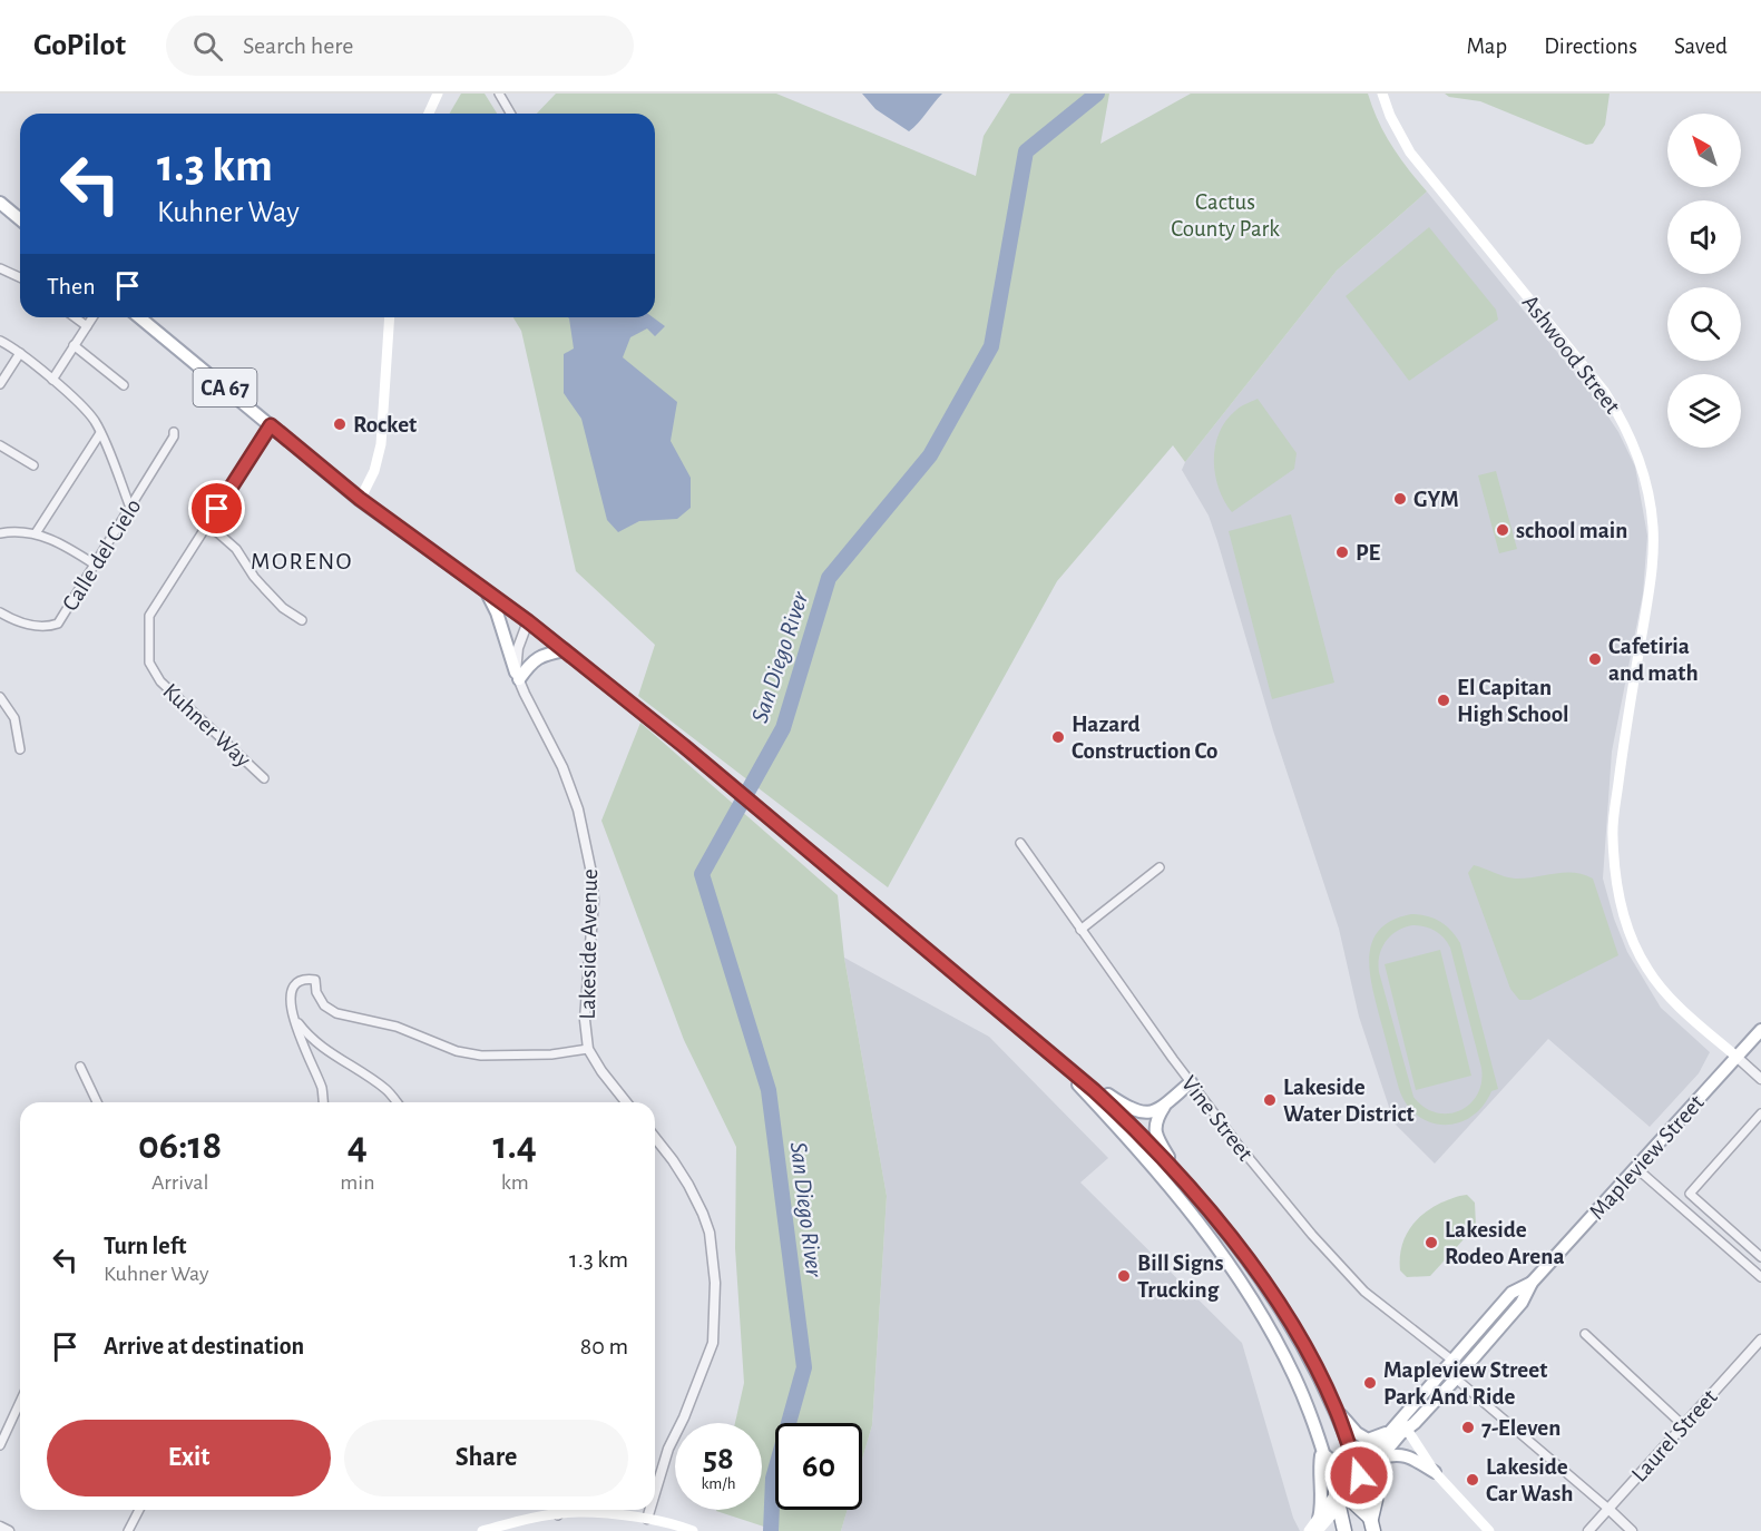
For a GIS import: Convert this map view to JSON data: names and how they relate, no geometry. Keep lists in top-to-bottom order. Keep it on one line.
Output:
{"streets":{"highway":["CA 67"],"main road":["Ashwood Street","Mapleview Street"],"street":["Calle del Cielo","Kuhner Way","Lakeside Avenue","Vine Street","Laurel Street"]},"crossings":[["Ashwood Street","Mapleview Street"],["CA 67","Kuhner Way"],["CA 67","Mapleview Street"],["Vine Street","Mapleview Street"]],"districts":["MORENO"],"water":["San Diego River"],"parks":["Cactus County Park"],"places":["Rocket","GYM","school main","PE","Cafetiria and math","El Capitan High School","Hazard Construction Co","Lakeside Water District","Lakeside Rodeo Arena","Bill Signs Trucking","Mapleview Street Park And Ride","7-Eleven","Lakeside Car Wash"],"north":"top left","page":{"header":"GoPilot","search":"Search here","nav":["Map","Directions","Saved"],"turn":["1.3 km","Kuhner Way"],"then":"Then","eta":["06:18","Arrival","4","min","1.4","km"],"list":[{"name":"Turn left","note":"Kuhner Way","value":"1.3 km"},{"name":"Arrive at destination","value":"80 m"}],"buttons":["Exit","Share"],"speed":"58 km/h","limit":"60"}}
